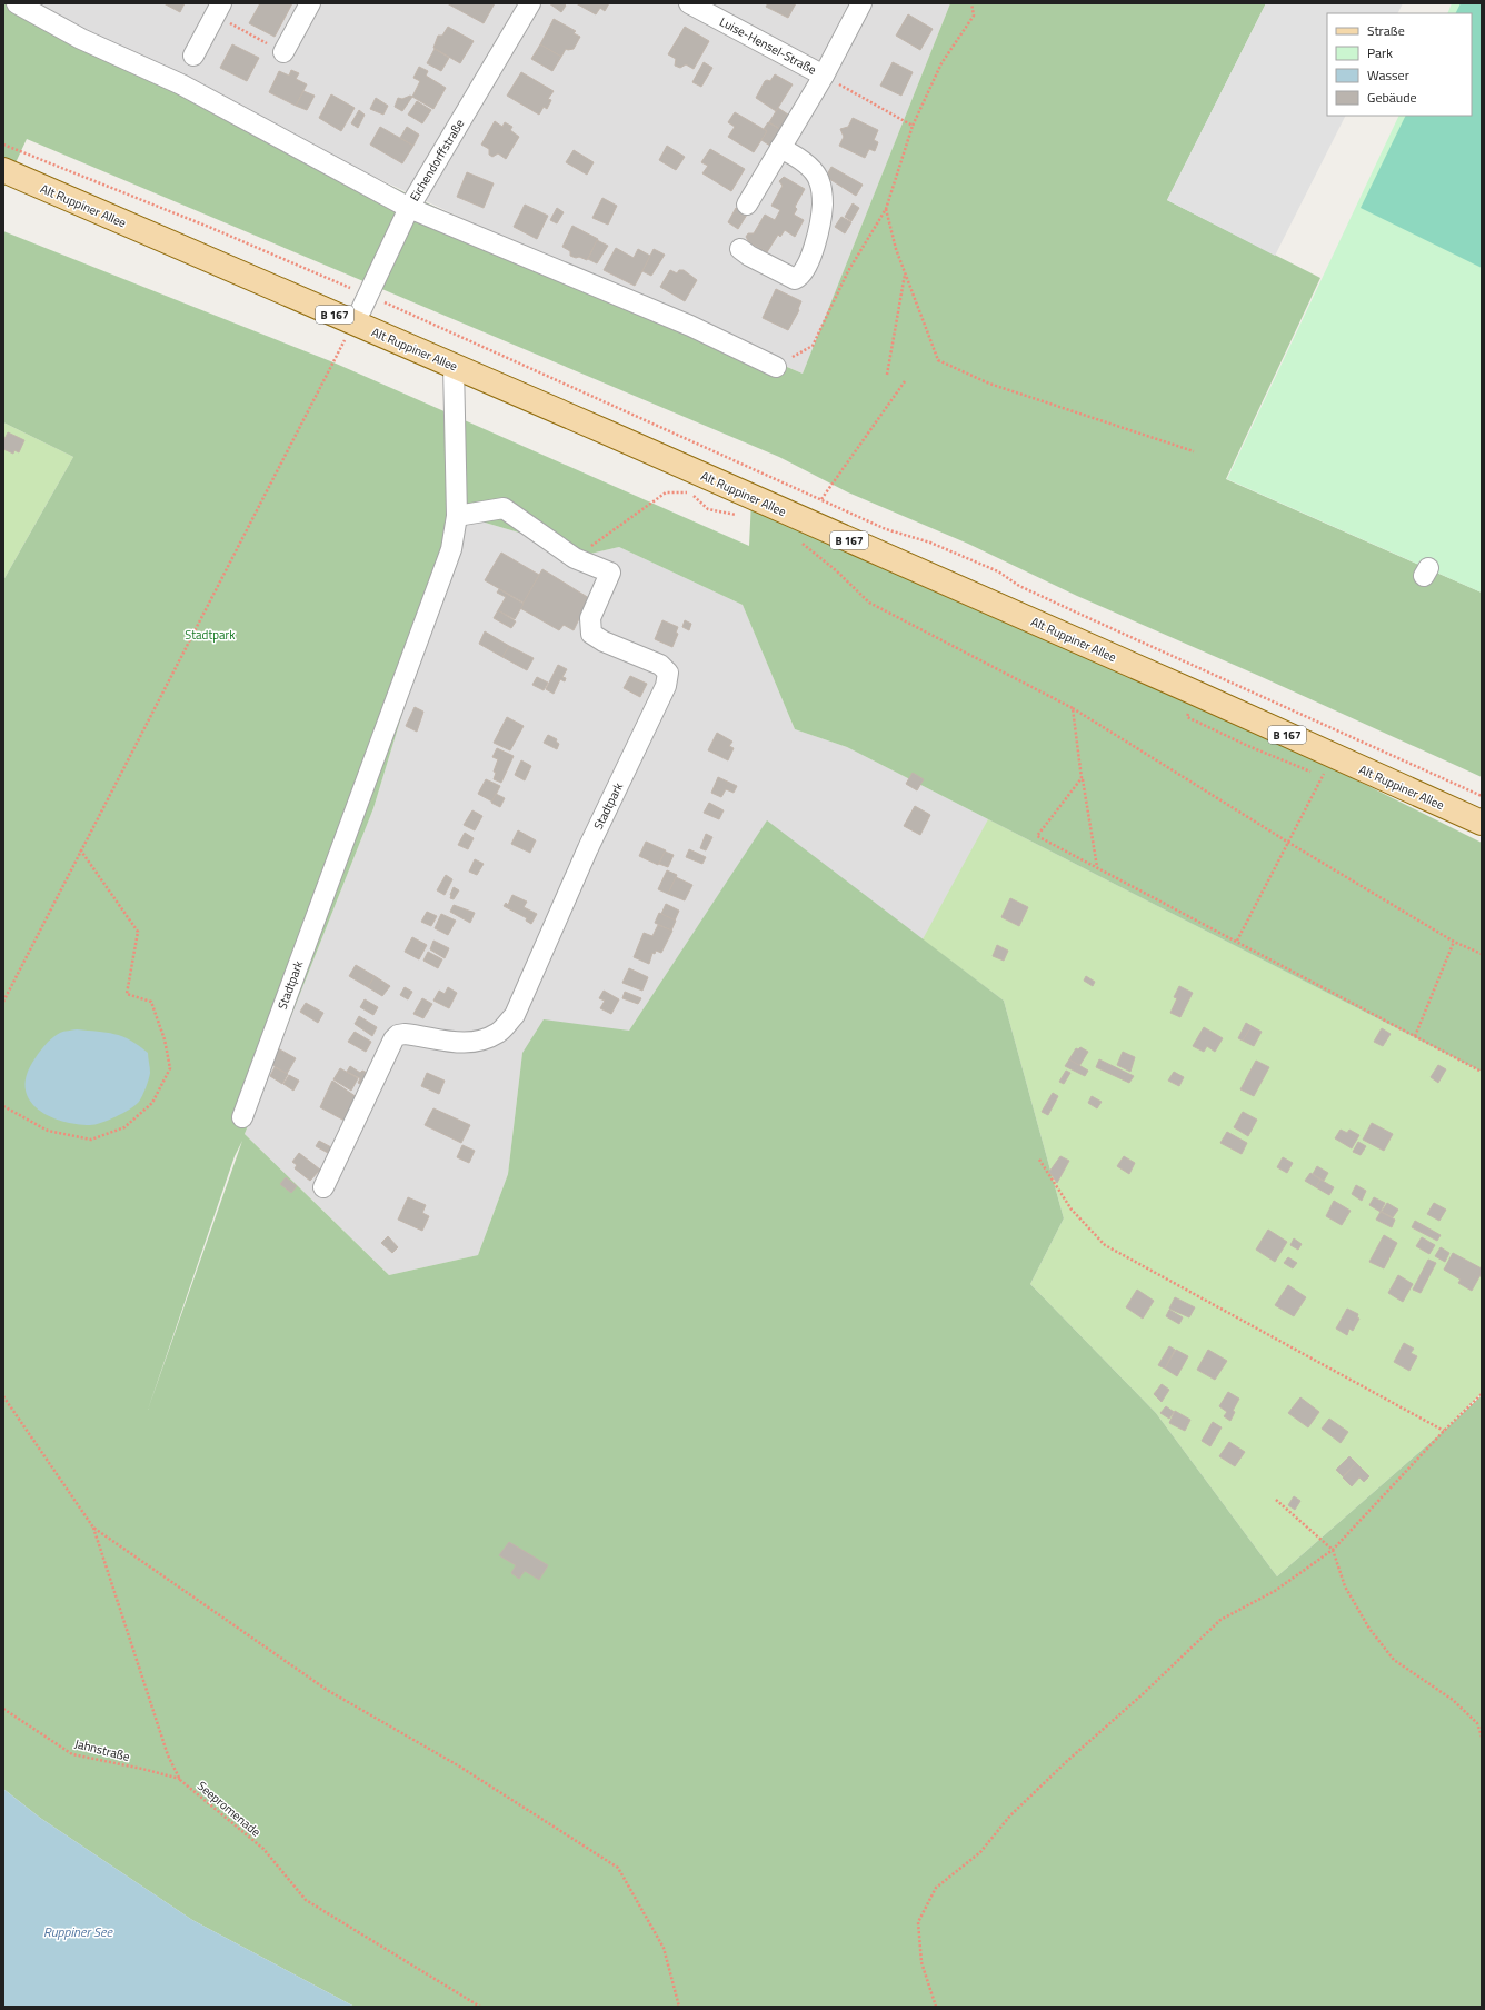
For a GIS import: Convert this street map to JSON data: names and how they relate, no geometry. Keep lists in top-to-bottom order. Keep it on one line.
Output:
{"streets":{"main road":["Alt Ruppiner Allee","B 167"],"street":["Luise-Hensel-Straße","Eichendorffstraße","Stadtpark"],"path":["Jahnstraße","Seepromenade"]},"crossings":[["Eichendorffstraße","Alt Ruppiner Allee"],["Alt Ruppiner Allee","Stadtpark"],["Jahnstraße","Seepromenade"]],"water":["Ruppiner See"],"parks":["Stadtpark"],"legend":["Straße","Park","Wasser","Gebäude"]}
